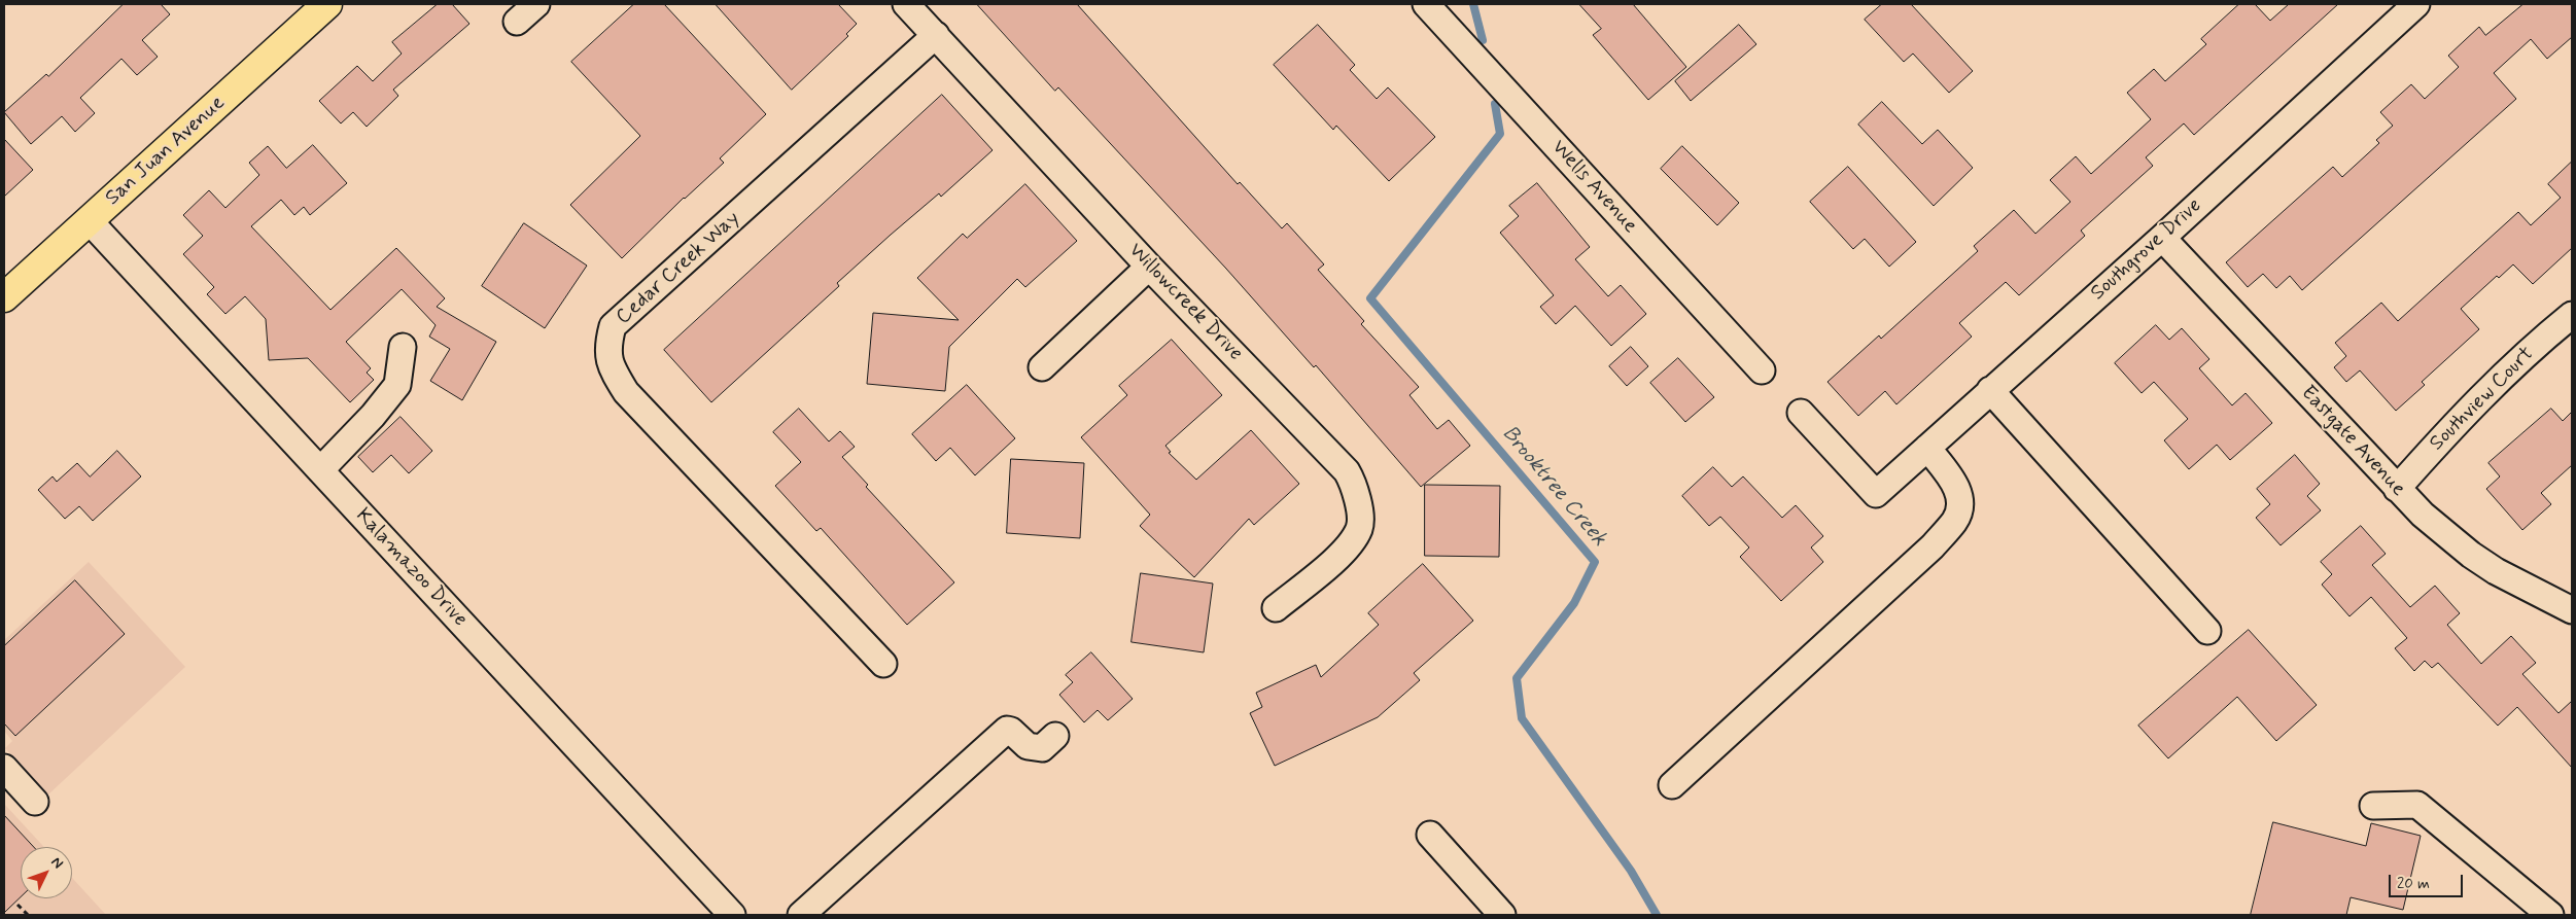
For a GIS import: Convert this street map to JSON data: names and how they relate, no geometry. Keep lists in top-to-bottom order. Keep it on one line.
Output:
{"streets":{"main road":["San Juan Avenue"],"street":["Wells Avenue","Southgrove Drive","Cedar Creek Way","Willowcreek Drive","Southview Court","Eastgate Avenue","Kalamazoo Drive"]},"crossings":[["San Juan Avenue","Kalamazoo Drive"],["Southgrove Drive","Eastgate Avenue"],["Cedar Creek Way","Willowcreek Drive"],["Southview Court","Eastgate Avenue"]],"water":["Brooktree Creek"],"scale_bar":"20 m","north":"top right"}
